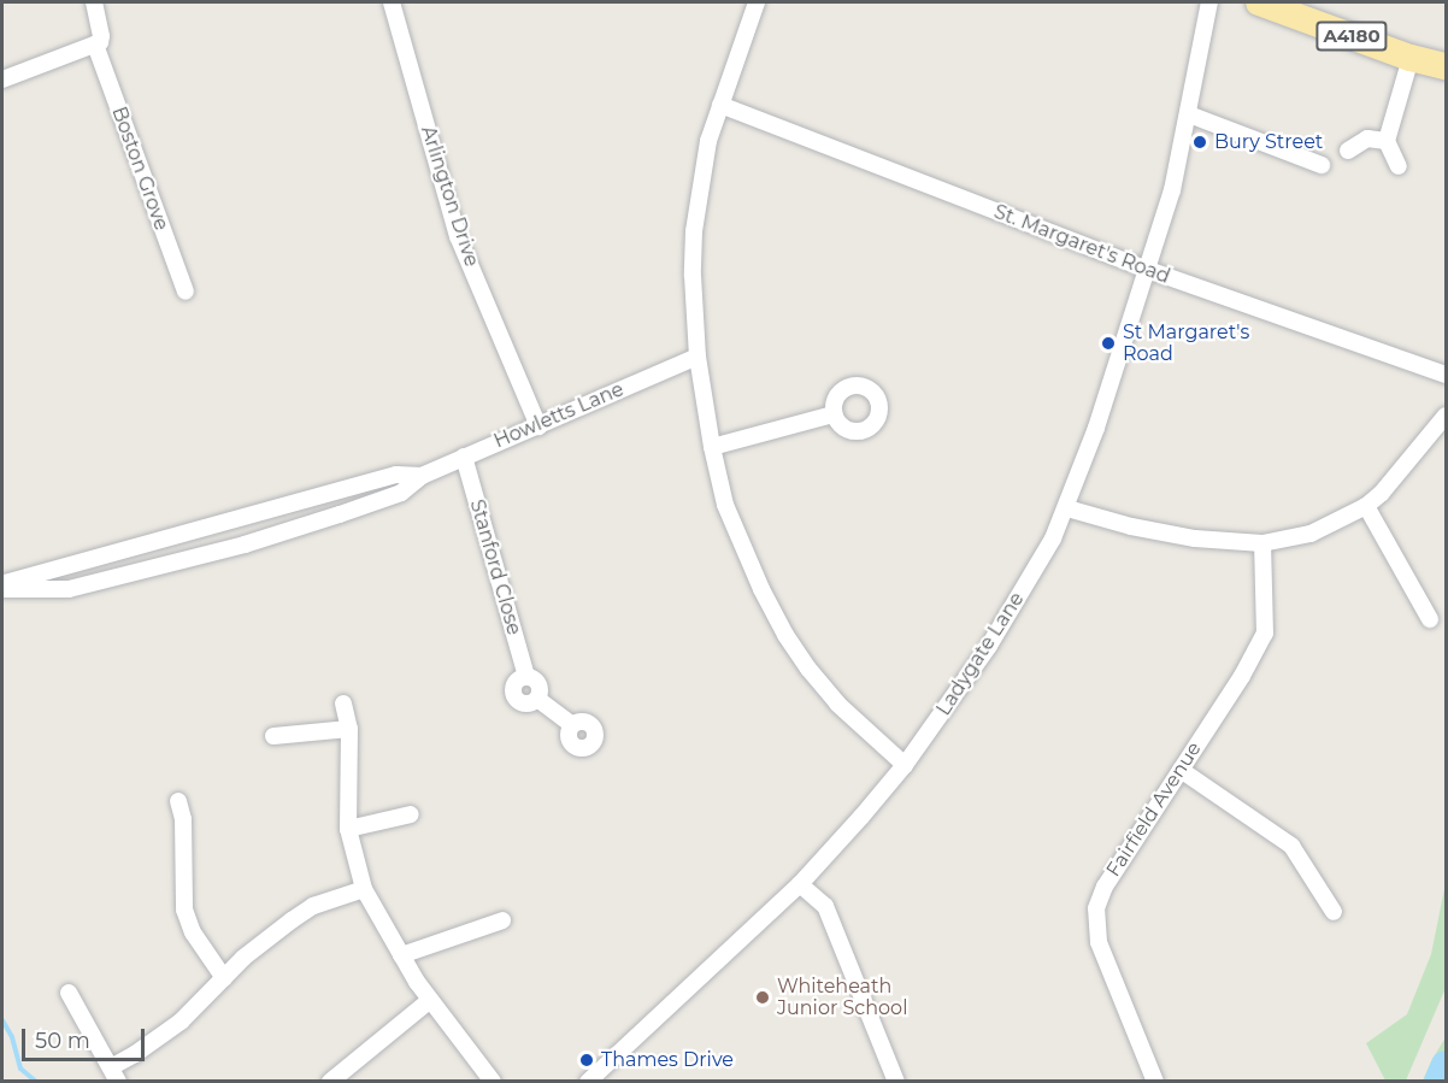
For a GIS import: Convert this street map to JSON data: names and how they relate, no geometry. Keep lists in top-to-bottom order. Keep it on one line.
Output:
{"streets":{"main road":["A4180"],"street":["Boston Grove","Arlington Drive","St. Margaret's Road","Howletts Lane","Stanford Close","Ladygate Lane","Fairfield Avenue"]},"crossings":[["Arlington Drive","Howletts Lane"],["St. Margaret's Road","Ladygate Lane"],["Howletts Lane","Stanford Close"]],"places":["Bury Street","St Margaret's Road","Whiteheath Junior School","Thames Drive"],"scale_bar":"50 m"}
